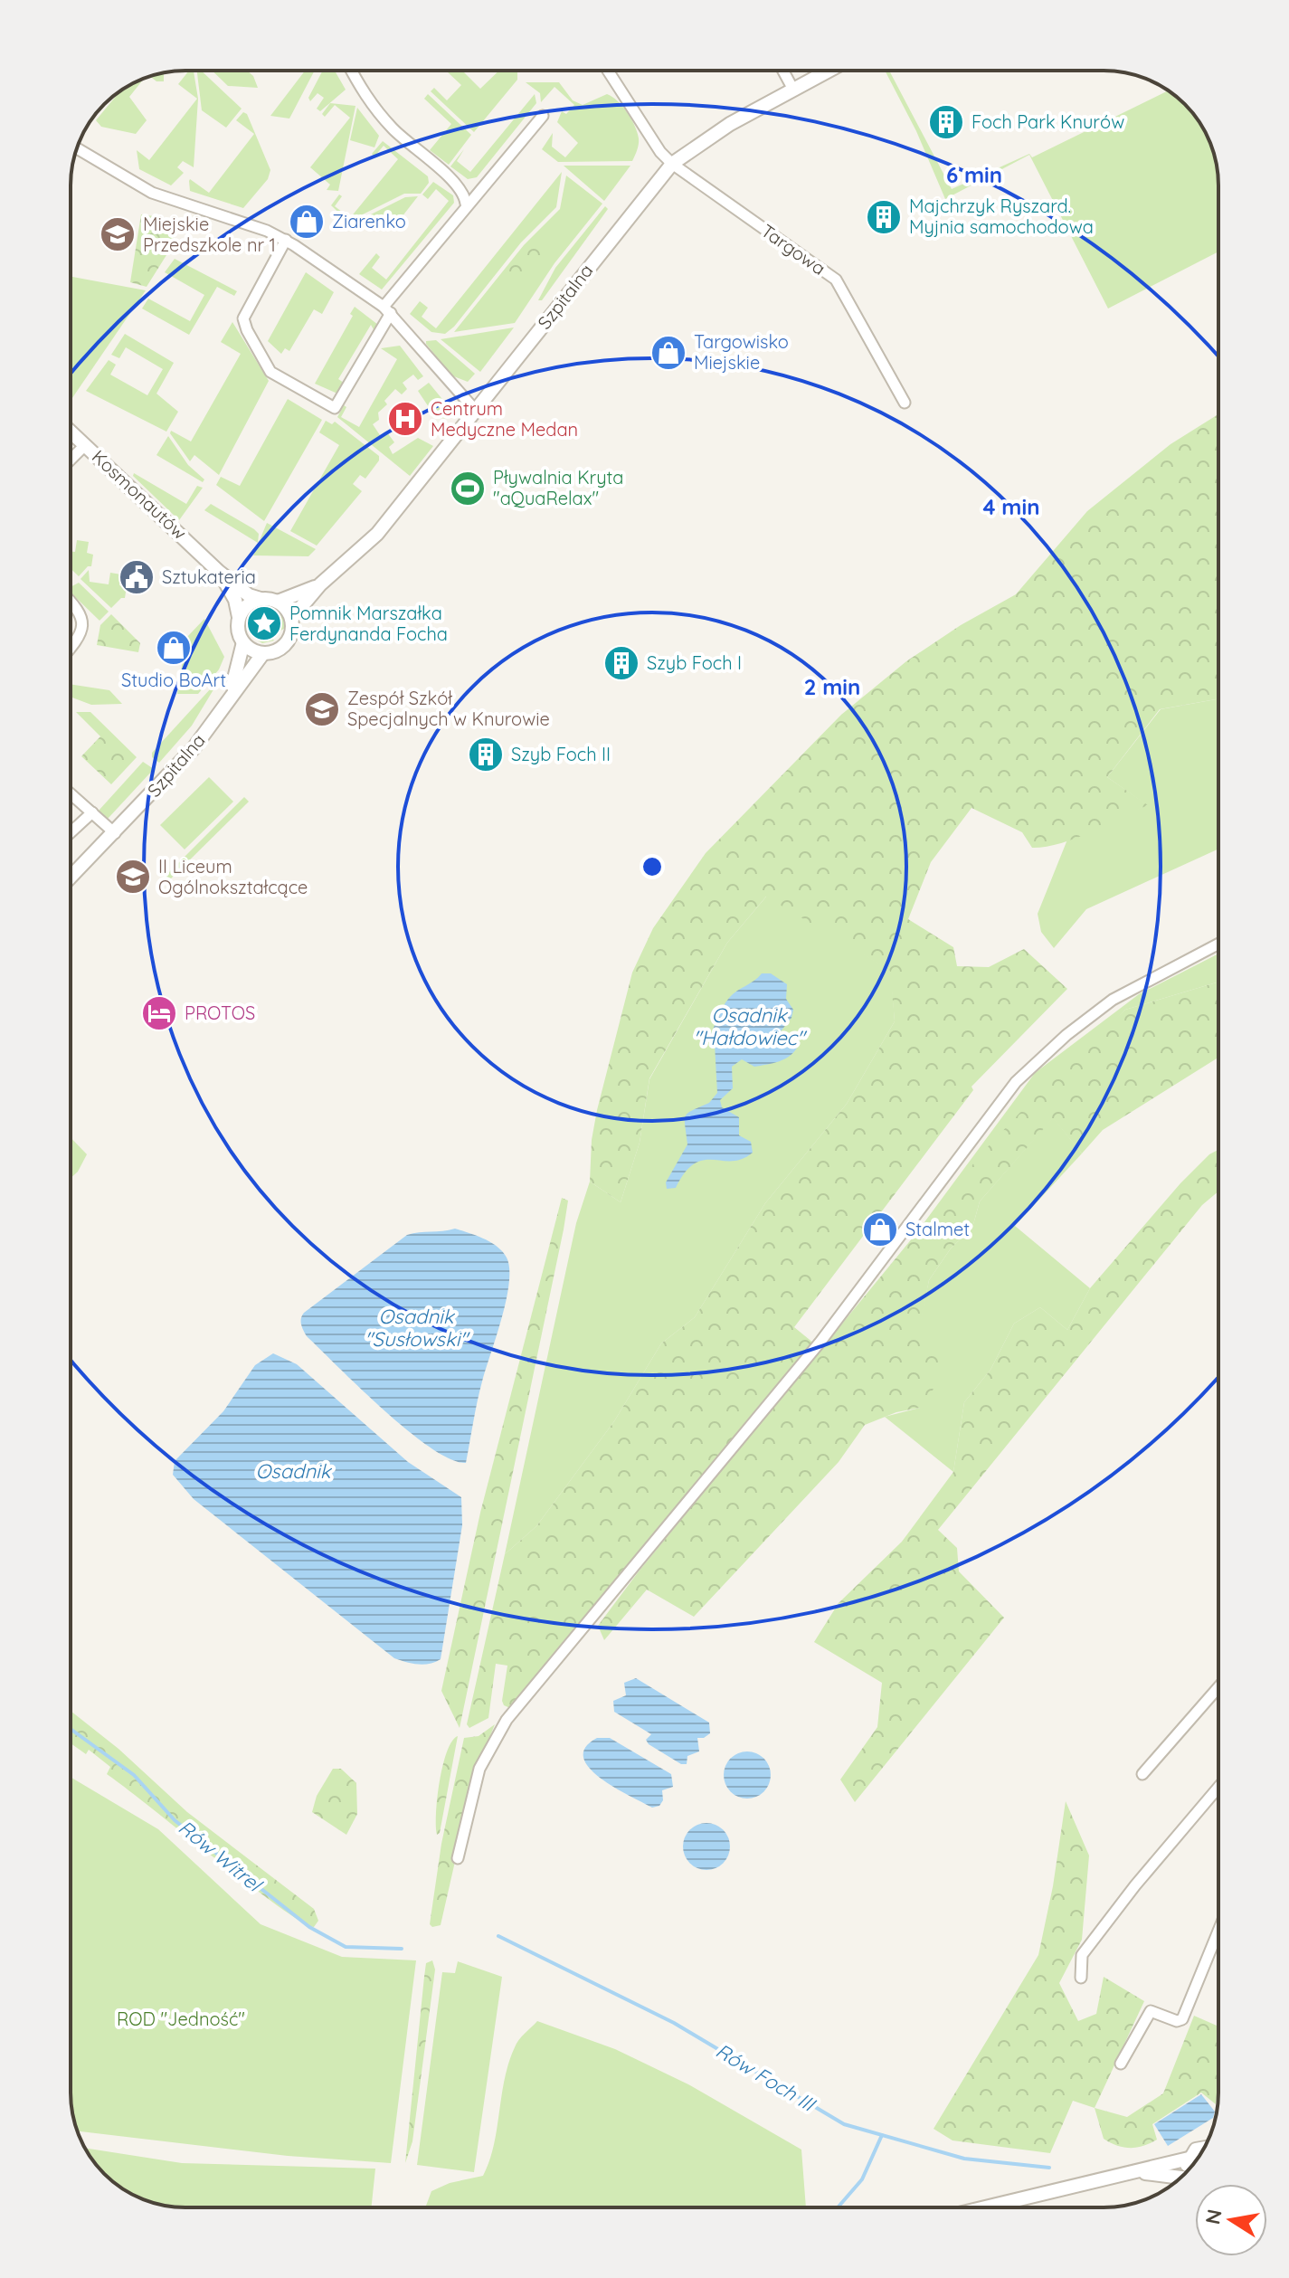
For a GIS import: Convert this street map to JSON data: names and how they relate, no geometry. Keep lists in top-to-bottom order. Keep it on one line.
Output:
{"streets":{"street":["Targowa","Szpitalna","Kosmonautów"]},"crossings":[["Targowa","Szpitalna"],["Szpitalna","Kosmonautów"]],"water":["Osadnik \"Hałdowiec\"","Osadnik \"Susłowski\"","Osadnik","Rów Witrel","Rów Foch III"],"parks":["ROD \"Jedność\""],"places":{"building":["Foch Park Knurów","Majchrzyk Ryszard. Myjnia samochodowa","Szyb Foch I","Szyb Foch II"],"shop":["Ziarenko","Targowisko Miejskie","Studio BoArt","Stalmet"],"school or university":["Miejskie Przedszkole nr 1","Zespół Szkół Specjalnych w Knurowie","II Liceum Ogólnokształcące"],"hospital":["Centrum Medyczne Medan"],"sports":["Pływalnia Kryta \"aQuaRelax\""],"public building":["Sztukateria"],"place":["Pomnik Marszałka Ferdynanda Focha"],"hotel":["PROTOS"]},"north":"left","rings":["6 min","4 min","2 min"]}
